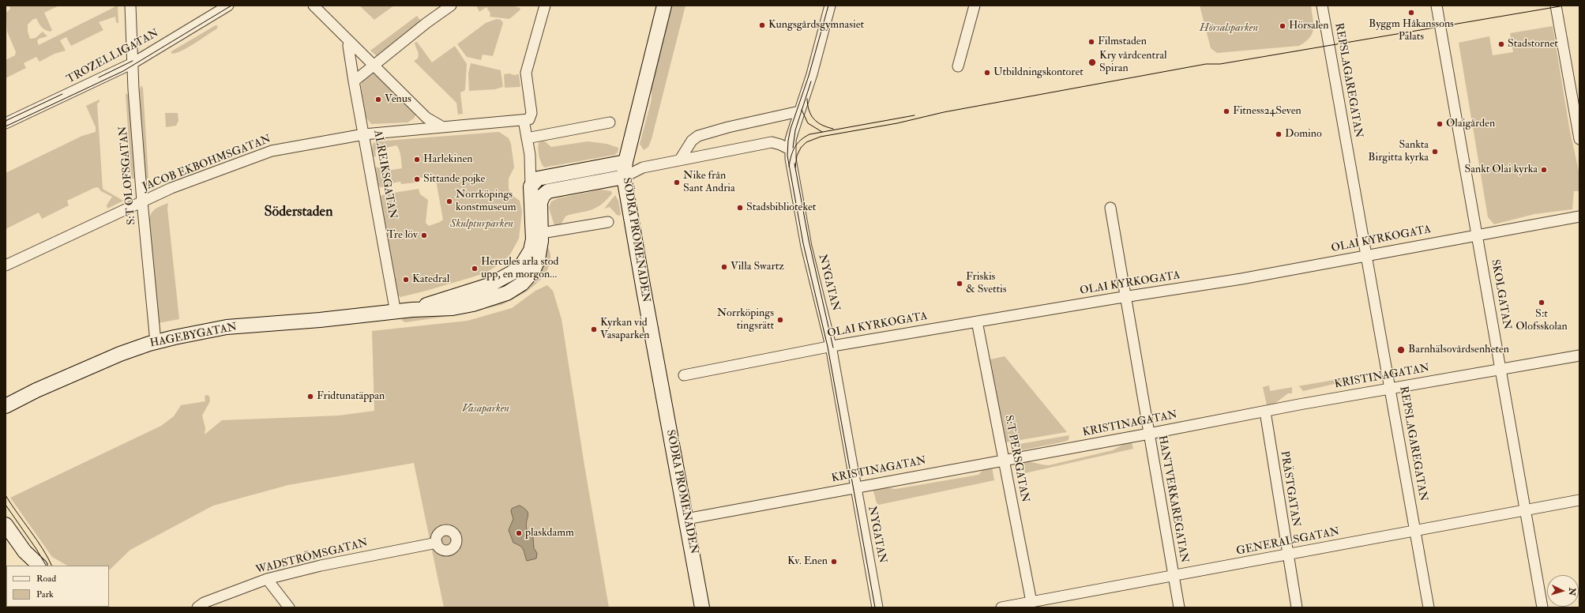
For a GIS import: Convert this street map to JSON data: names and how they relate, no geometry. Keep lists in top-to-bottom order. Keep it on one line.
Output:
{"streets":{"street":["TROZELLIGATAN","REPSLAGAREGATAN","JACOB EKBOHMSGATAN","ALREIKSGATAN","S:T OLOFSGATAN","OLAI KYRKOGATA","SÖDRA PROMENADEN","NYGATAN","SKOLGATAN","HAGEBYGATAN","KRISTINAGATAN","S:T PERSGATAN","PRÄSTGATAN","HANTVERKAREGATAN","GENERALSGATAN","WADSTRÖMSGATAN"]},"crossings":[["TROZELLIGATAN","S:T OLOFSGATAN"],["REPSLAGAREGATAN","OLAI KYRKOGATA"],["REPSLAGAREGATAN","KRISTINAGATAN"],["REPSLAGAREGATAN","GENERALSGATAN"],["JACOB EKBOHMSGATAN","ALREIKSGATAN"],["JACOB EKBOHMSGATAN","S:T OLOFSGATAN"],["ALREIKSGATAN","HAGEBYGATAN"],["S:T OLOFSGATAN","HAGEBYGATAN"],["OLAI KYRKOGATA","NYGATAN"],["OLAI KYRKOGATA","SKOLGATAN"],["OLAI KYRKOGATA","S:T PERSGATAN"],["OLAI KYRKOGATA","HANTVERKAREGATAN"],["SÖDRA PROMENADEN","KRISTINAGATAN"],["NYGATAN","KRISTINAGATAN"],["SKOLGATAN","KRISTINAGATAN"],["SKOLGATAN","GENERALSGATAN"],["KRISTINAGATAN","S:T PERSGATAN"],["KRISTINAGATAN","PRÄSTGATAN"],["KRISTINAGATAN","HANTVERKAREGATAN"],["S:T PERSGATAN","GENERALSGATAN"],["PRÄSTGATAN","GENERALSGATAN"],["HANTVERKAREGATAN","GENERALSGATAN"]],"districts":["Söderstaden"],"parks":["Hörsalsparken","Skulpturparken","Vasaparken"],"places":["Byggm Håkanssons Palats","Kungsgårdsgymnasiet","Hörsalen","Filmstaden","Stadstornet","Kry vårdcentral Spiran","Utbildningskontoret","Venus","Fitness24Seven","Olaigården","Domino","Sankta Birgitta kyrka","Harlekinen","Sankt Olai kyrka","Sittande pojke","Nike från Sant Andria","Norrköpings konstmuseum","Stadsbiblioteket","Tre löv","Villa Swartz","Hercules arla stod upp, en morgon…","Katedral","Friskis & Svettis","S:t Olofsskolan","Norrköpings tingsrätt","Kyrkan vid Vasaparken","Barnhälsovårdsenheten","Fridtunatäppan","plaskdamm","Kv. Enen"],"legend":["Road","Park"],"north":"right"}
